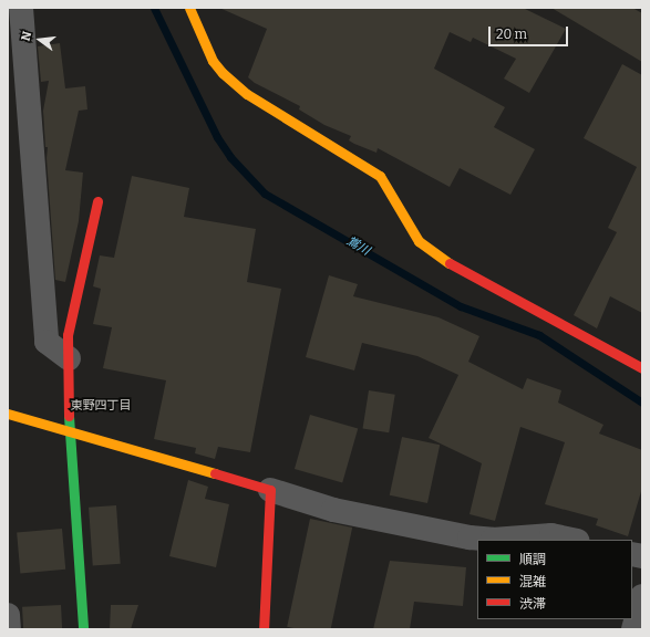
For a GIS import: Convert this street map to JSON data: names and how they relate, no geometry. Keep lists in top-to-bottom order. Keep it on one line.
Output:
{"districts":["東野四丁目"],"water":["鴬川"],"legend":["順調","混雑","渋滞"],"scale_bar":"20 m","north":"left"}
